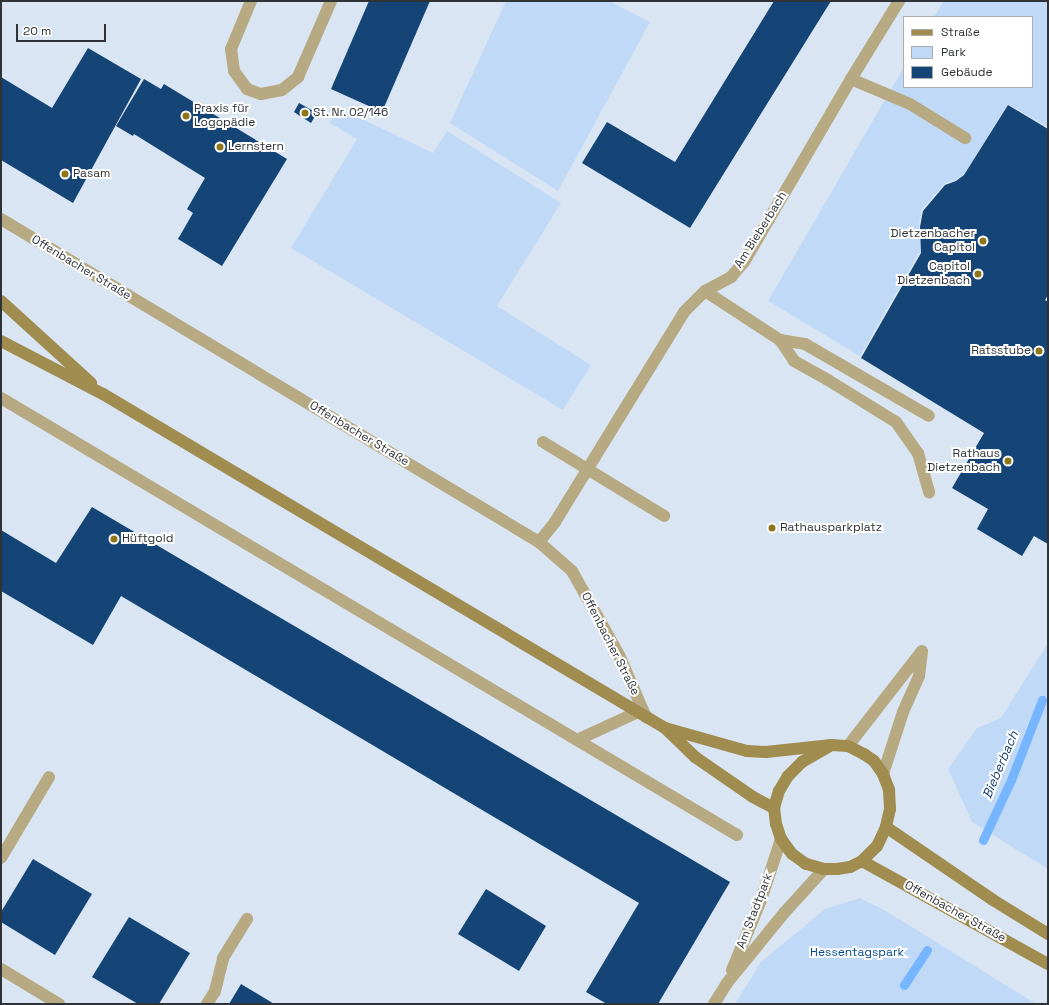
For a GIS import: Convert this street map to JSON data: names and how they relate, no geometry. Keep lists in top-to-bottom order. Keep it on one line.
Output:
{"streets":{"main road":["Offenbacher Straße"],"street":["Am Bieberbach","Am Stadtpark"]},"crossings":[["Am Bieberbach","Offenbacher Straße"],["Offenbacher Straße","Am Stadtpark"]],"water":["Bieberbach"],"parks":["Hessentagspark"],"places":["St. Nr. 02/146","Praxis für Logopädie","Lernstern","Pasam","Dietzenbacher Capitol","Capitol Dietzenbach","Ratsstube","Rathaus Dietzenbach","Rathausparkplatz","Hüftgold"],"legend":["Straße","Park","Gebäude"],"scale_bar":"20 m"}
